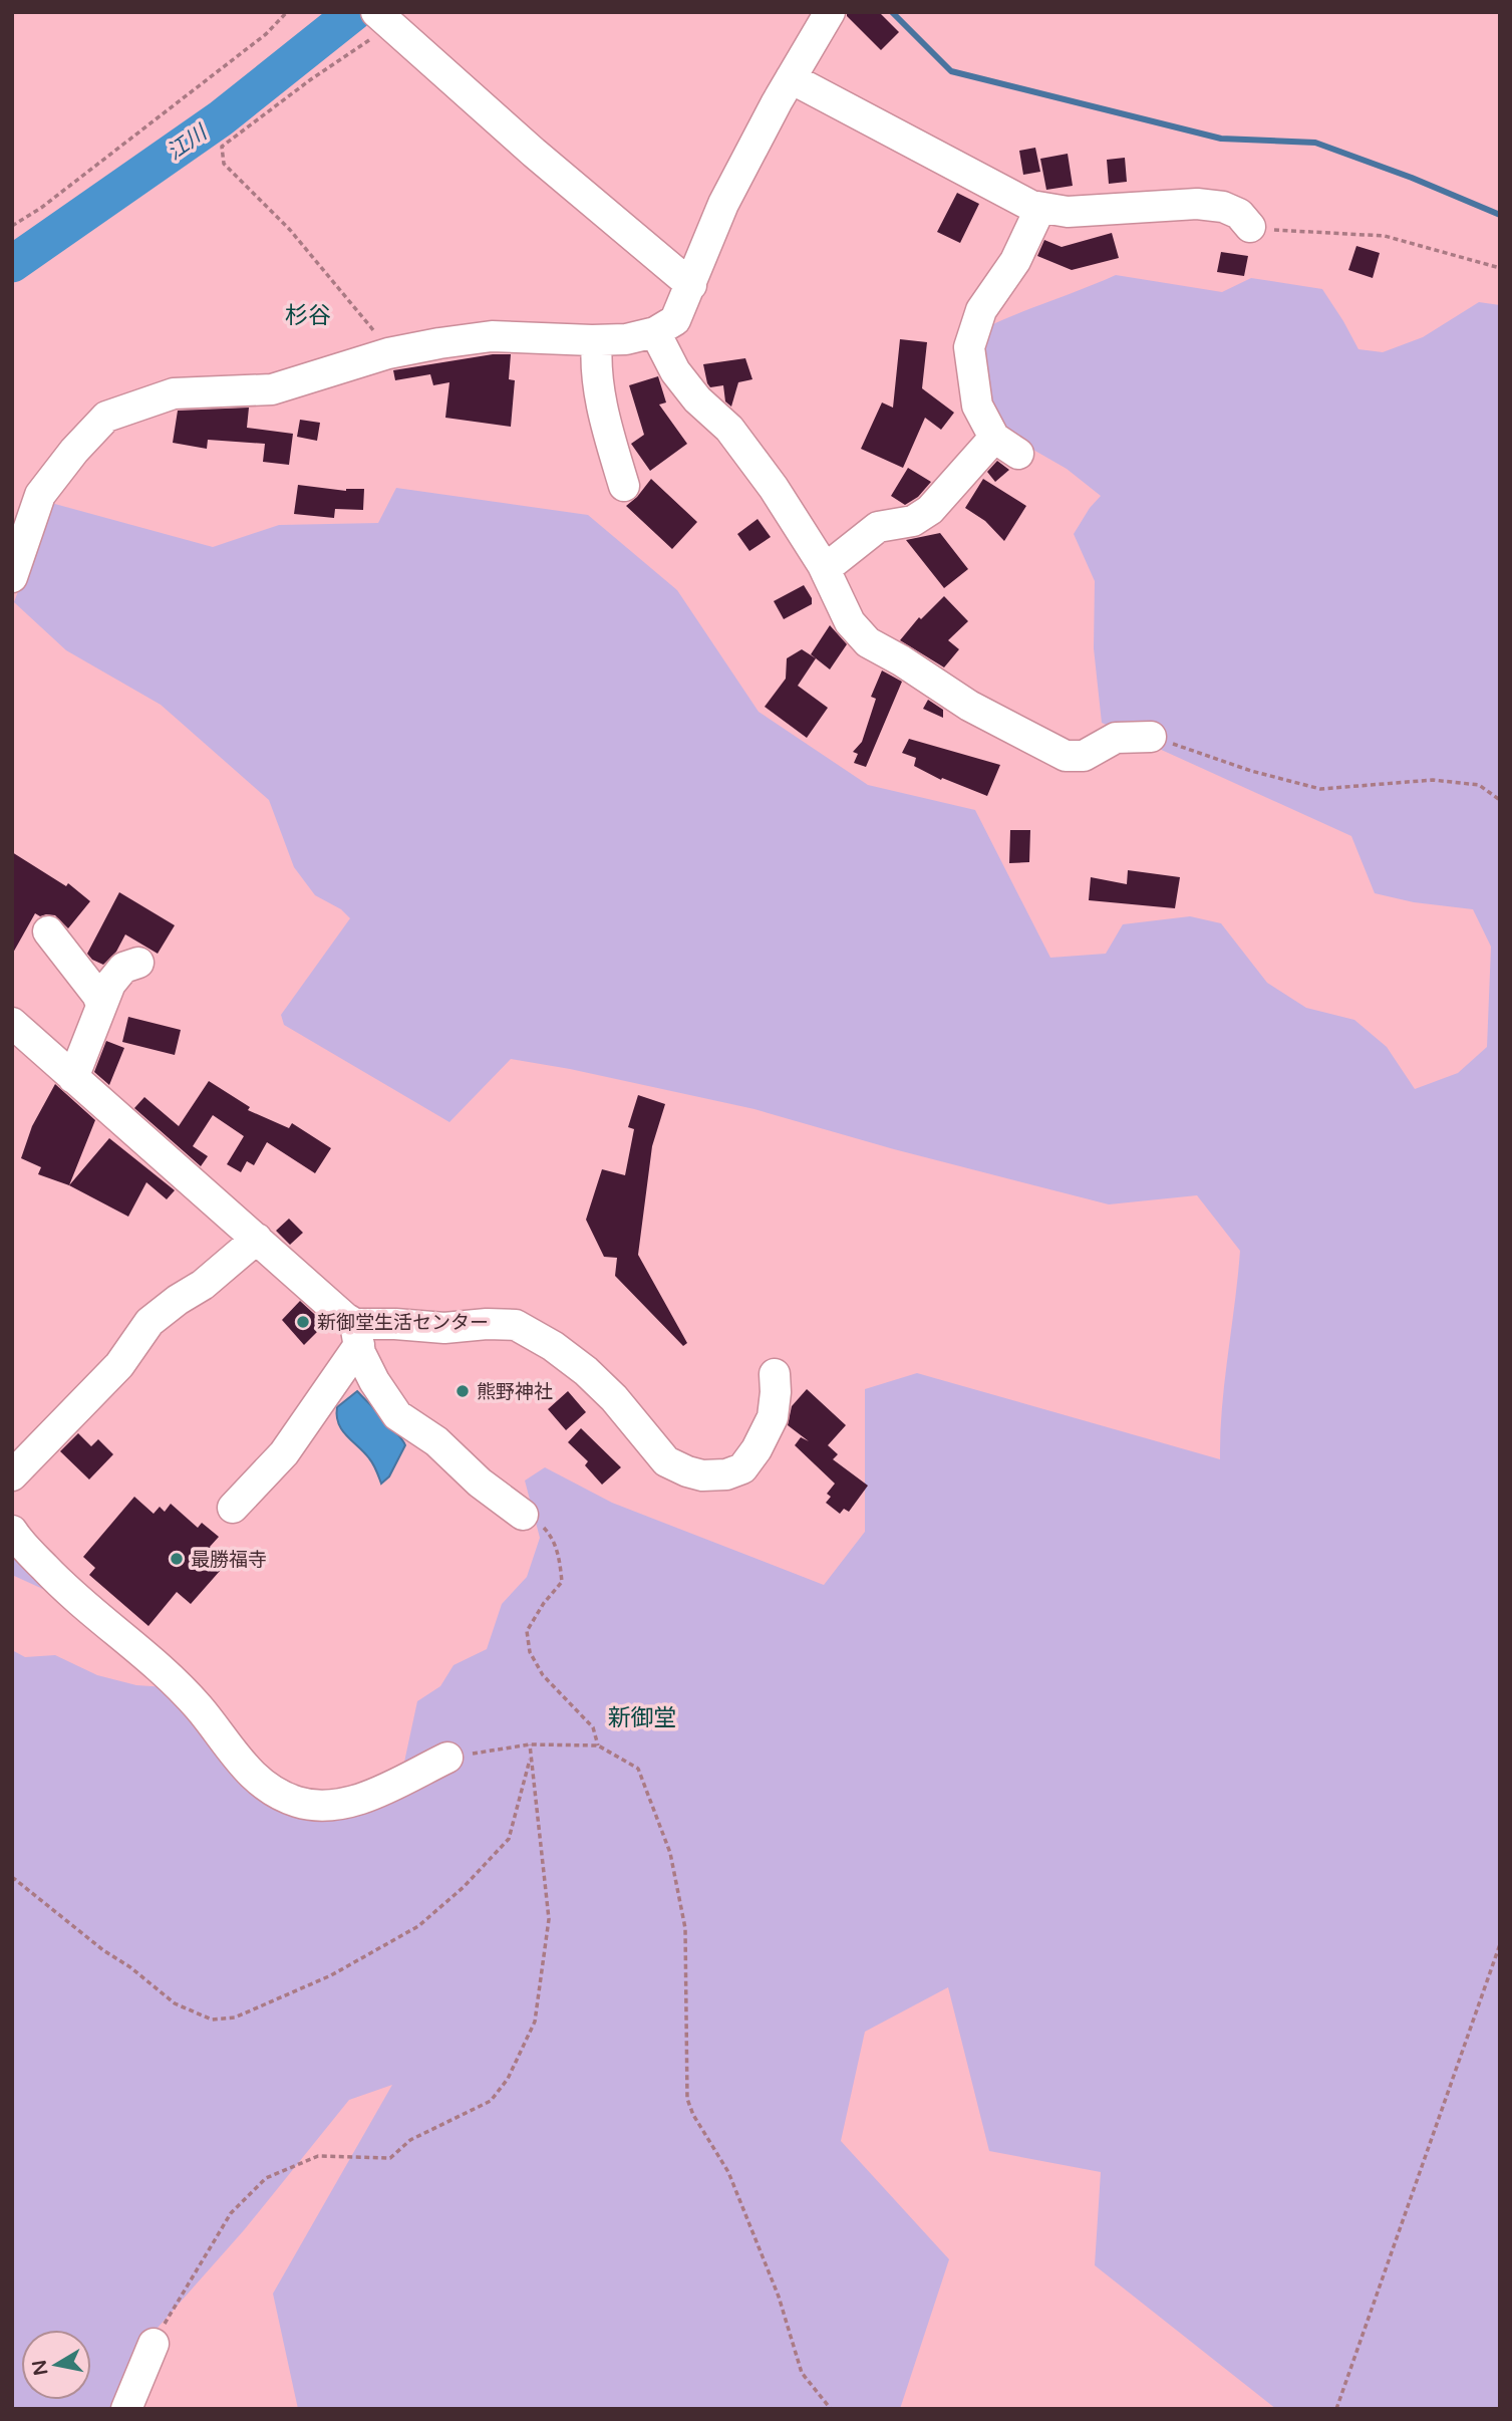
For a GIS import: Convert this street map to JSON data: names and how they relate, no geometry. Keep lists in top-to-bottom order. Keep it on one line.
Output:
{"districts":["杉谷","新御堂"],"water":["江川"],"places":["新御堂生活センター","熊野神社","最勝福寺"],"north":"left"}
